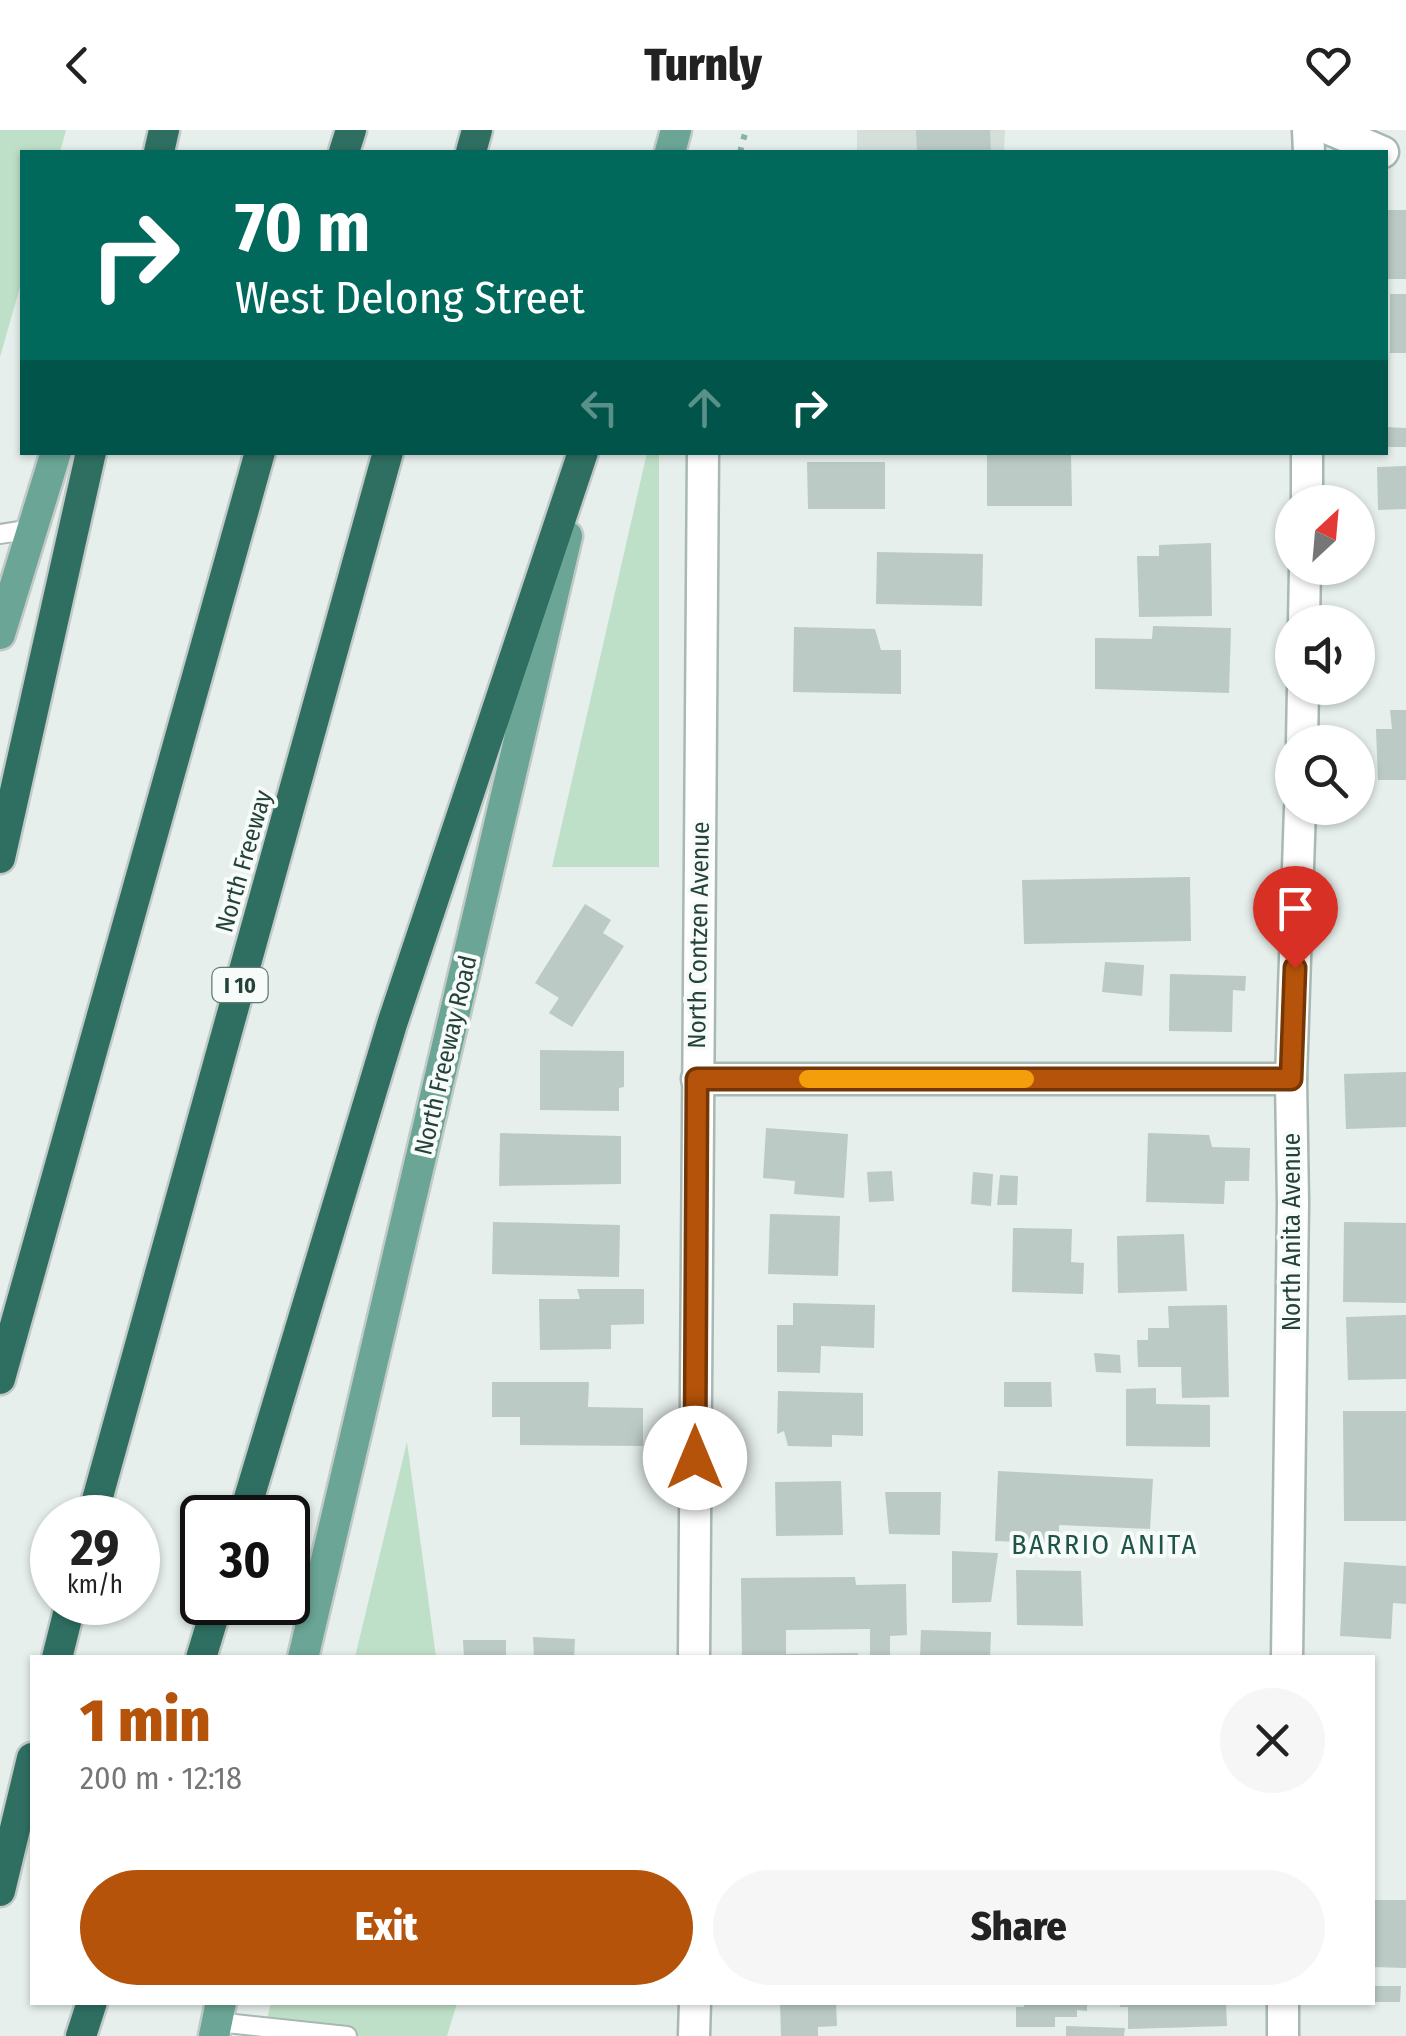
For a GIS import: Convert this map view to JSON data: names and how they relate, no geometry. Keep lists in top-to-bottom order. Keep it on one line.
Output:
{"streets":{"highway":["North Freeway","I 10"],"main road":["North Freeway Road"],"street":["North Contzen Avenue","North Anita Avenue"]},"districts":["BARRIO ANITA"],"north":"top right","page":{"header":"Turnly","turn":["70 m","West Delong Street"],"speed":"29 km/h","limit":"30","heading":["1 min","200 m · 12:18"],"buttons":["Exit","Share"]}}
